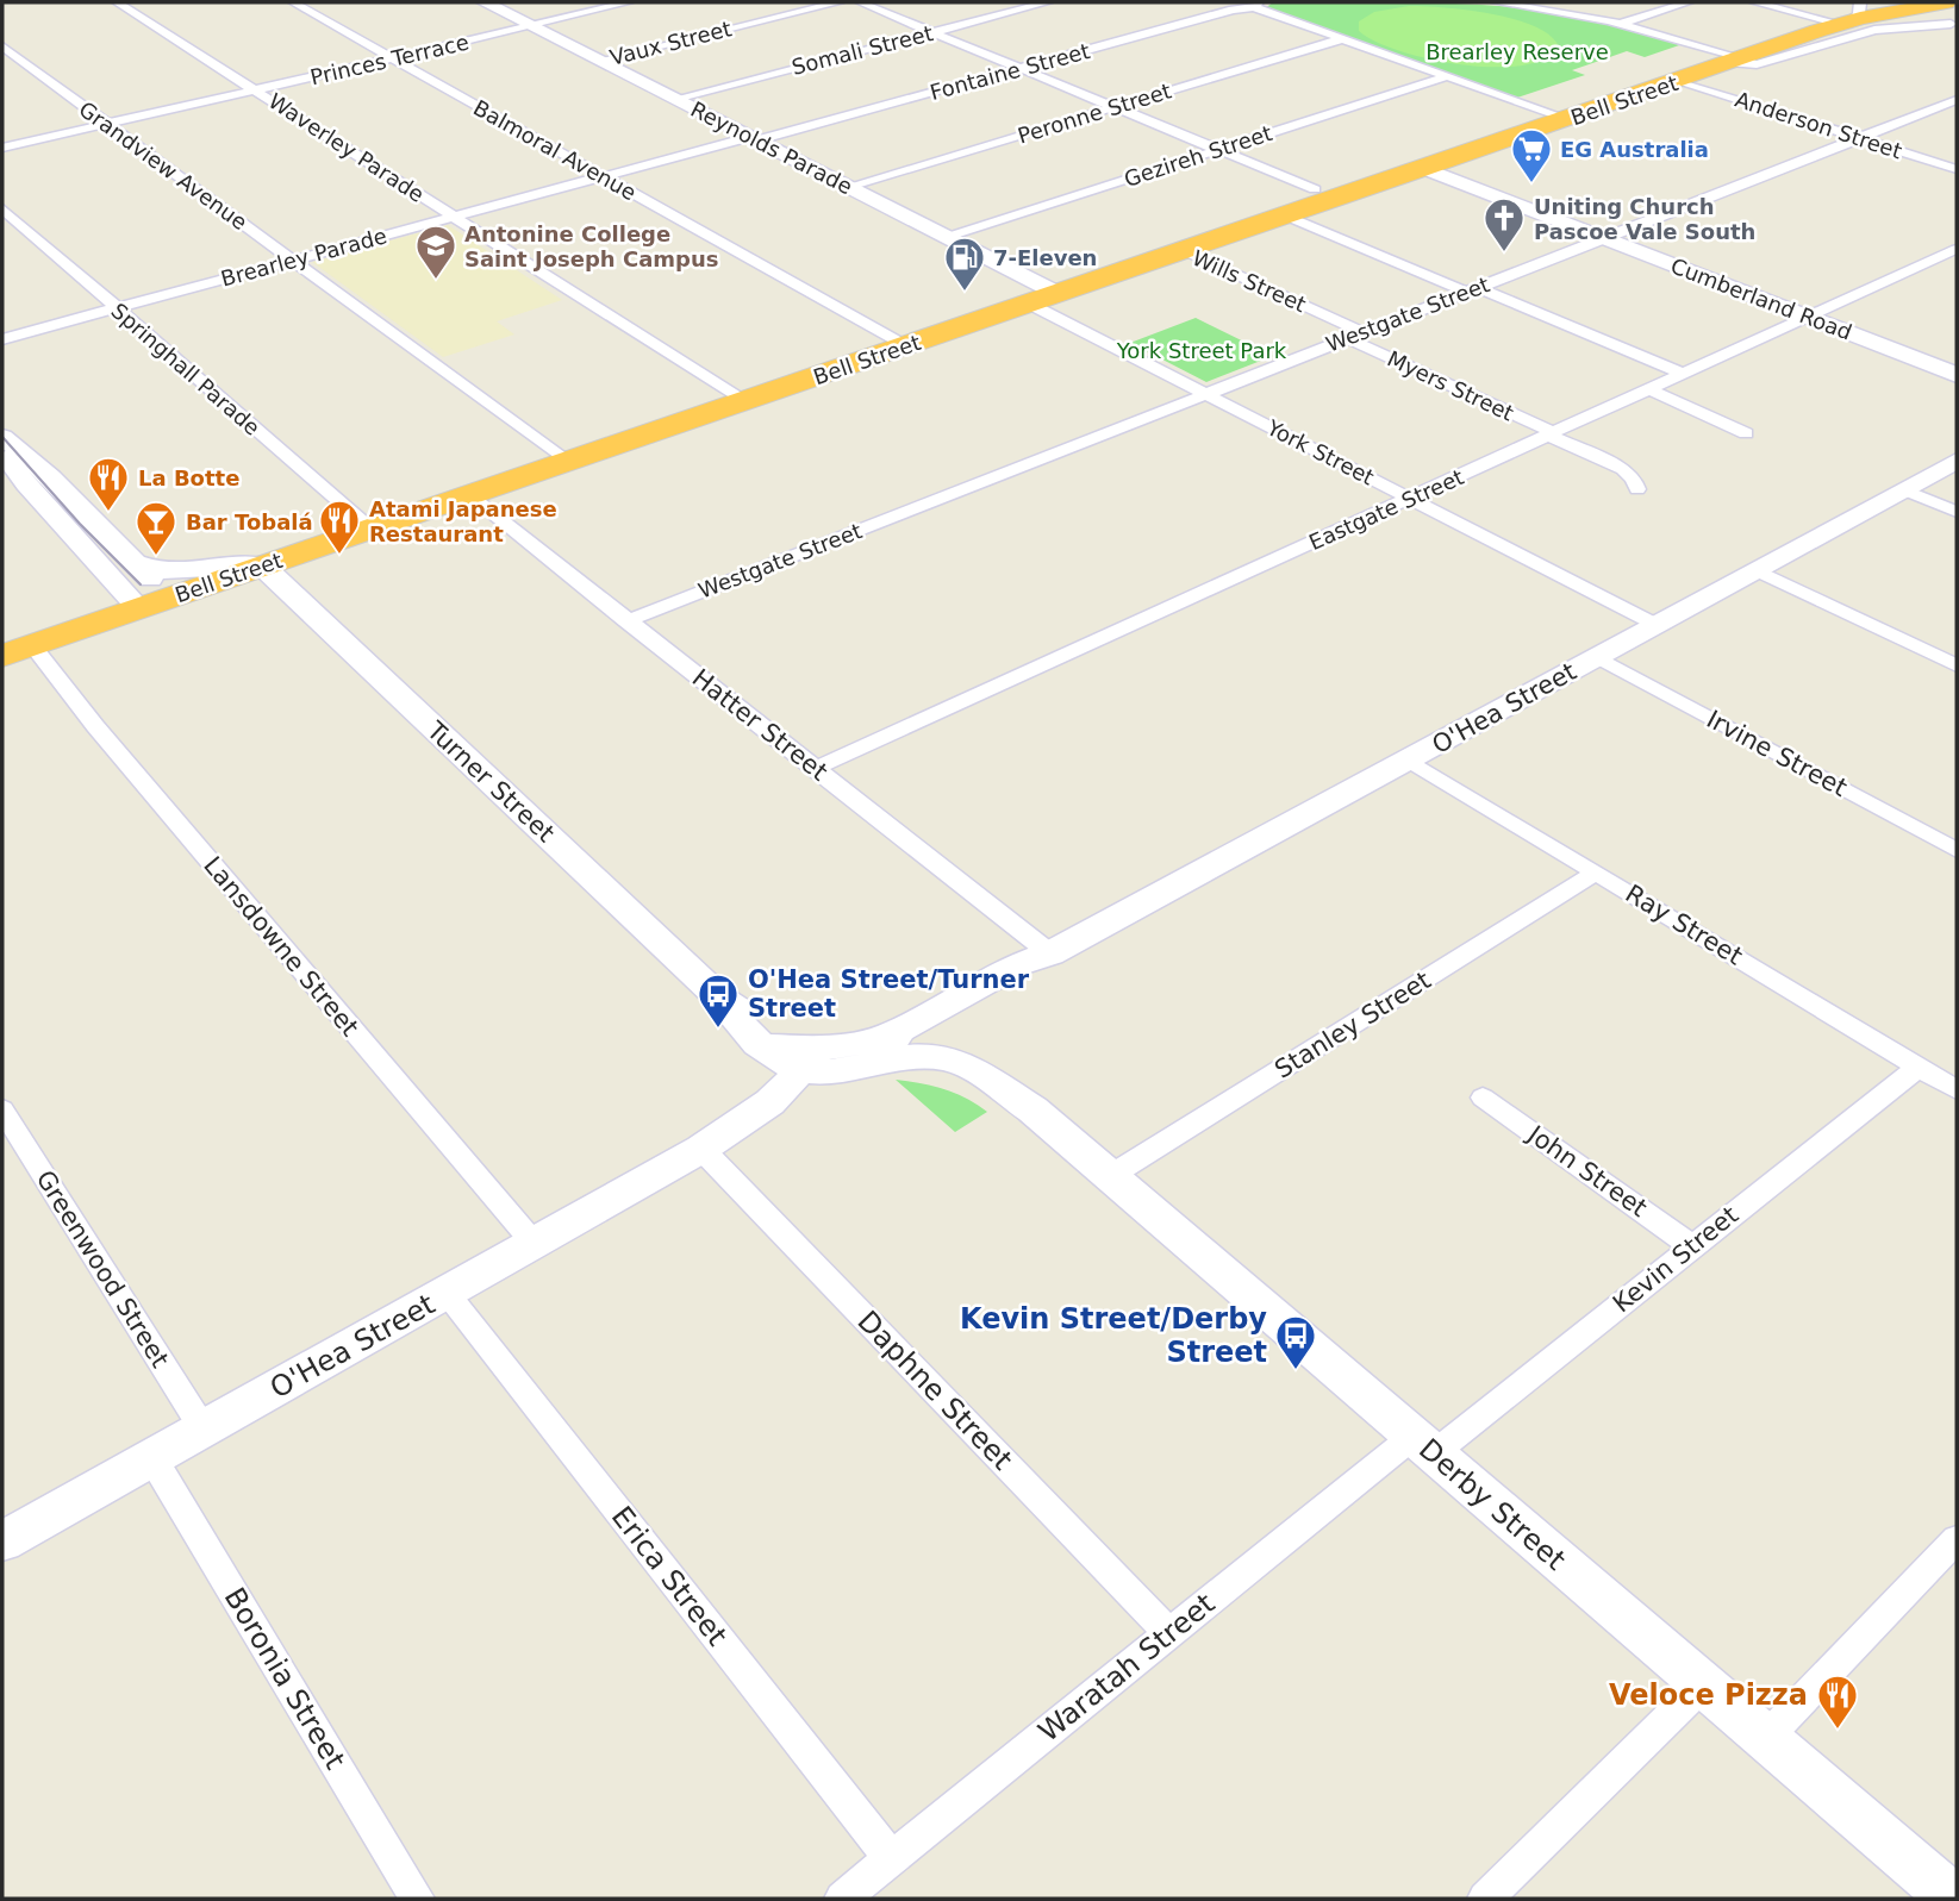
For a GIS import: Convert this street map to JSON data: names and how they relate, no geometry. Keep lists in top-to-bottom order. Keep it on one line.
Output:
{"streets":{"highway":["Bell Street"],"street":["Vaux Street","Somali Street","Princes Terrace","Fontaine Street","Peronne Street","Anderson Street","Waverley Parade","Reynolds Parade","Balmoral Avenue","Gezireh Street","Grandview Avenue","Brearley Parade","Wills Street","Cumberland Road","Westgate Street","Springhall Parade","Myers Street","York Street","Eastgate Street","O'Hea Street","Hatter Street","Irvine Street","Turner Street","Ray Street","Lansdowne Street","Stanley Street","John Street","Kevin Street","Greenwood Street","Daphne Street","Derby Street","Erica Street","Waratah Street","Boronia Street"]},"crossings":[["Vaux Street","Reynolds Parade"],["Somali Street","Reynolds Parade"],["Princes Terrace","Waverley Parade"],["Princes Terrace","Reynolds Parade"],["Princes Terrace","Balmoral Avenue"],["Princes Terrace","Grandview Avenue"],["Fontaine Street","Reynolds Parade"],["Fontaine Street","Brearley Parade"],["Bell Street","Anderson Street"],["Bell Street","Waverley Parade"],["Bell Street","Reynolds Parade"],["Bell Street","Balmoral Avenue"],["Bell Street","Grandview Avenue"],["Bell Street","Wills Street"],["Bell Street","Cumberland Road"],["Bell Street","Springhall Parade"],["Bell Street","York Street"],["Bell Street","Hatter Street"],["Bell Street","Turner Street"],["Bell Street","Lansdowne Street"],["Peronne Street","Reynolds Parade"],["Anderson Street","Westgate Street"],["Waverley Parade","Brearley Parade"],["Reynolds Parade","Gezireh Street"],["Reynolds Parade","Brearley Parade"],["Balmoral Avenue","Brearley Parade"],["Grandview Avenue","Brearley Parade"],["Brearley Parade","Springhall Parade"],["Wills Street","Westgate Street"],["Wills Street","Myers Street"],["Cumberland Road","Westgate Street"],["Cumberland Road","Eastgate Street"],["Westgate Street","Myers Street"],["Westgate Street","York Street"],["Westgate Street","Hatter Street"],["Myers Street","Eastgate Street"],["York Street","Eastgate Street"],["York Street","O'Hea Street"],["Eastgate Street","Hatter Street"],["O'Hea Street","Hatter Street"],["O'Hea Street","Irvine Street"],["O'Hea Street","Turner Street"],["O'Hea Street","Ray Street"],["O'Hea Street","Lansdowne Street"],["O'Hea Street","Greenwood Street"],["O'Hea Street","Daphne Street"],["O'Hea Street","Derby Street"],["O'Hea Street","Erica Street"],["O'Hea Street","Boronia Street"],["Turner Street","Derby Street"],["Ray Street","Stanley Street"],["Ray Street","Kevin Street"],["Stanley Street","Derby Street"],["John Street","Kevin Street"],["Kevin Street","Derby Street"],["Kevin Street","Waratah Street"],["Daphne Street","Waratah Street"],["Derby Street","Waratah Street"],["Erica Street","Waratah Street"]],"parks":["Brearley Reserve","York Street Park"],"places":{"supermarket":["EG Australia"],"church":["Uniting Church Pascoe Vale South"],"school or university":["Antonine College Saint Joseph Campus"],"fuel station":["7-Eleven"],"restaurant":["La Botte","Atami Japanese Restaurant","Veloce Pizza"],"bar":["Bar Tobalá"],"bus stop":["O'Hea Street/Turner Street","Kevin Street/Derby Street"]}}
